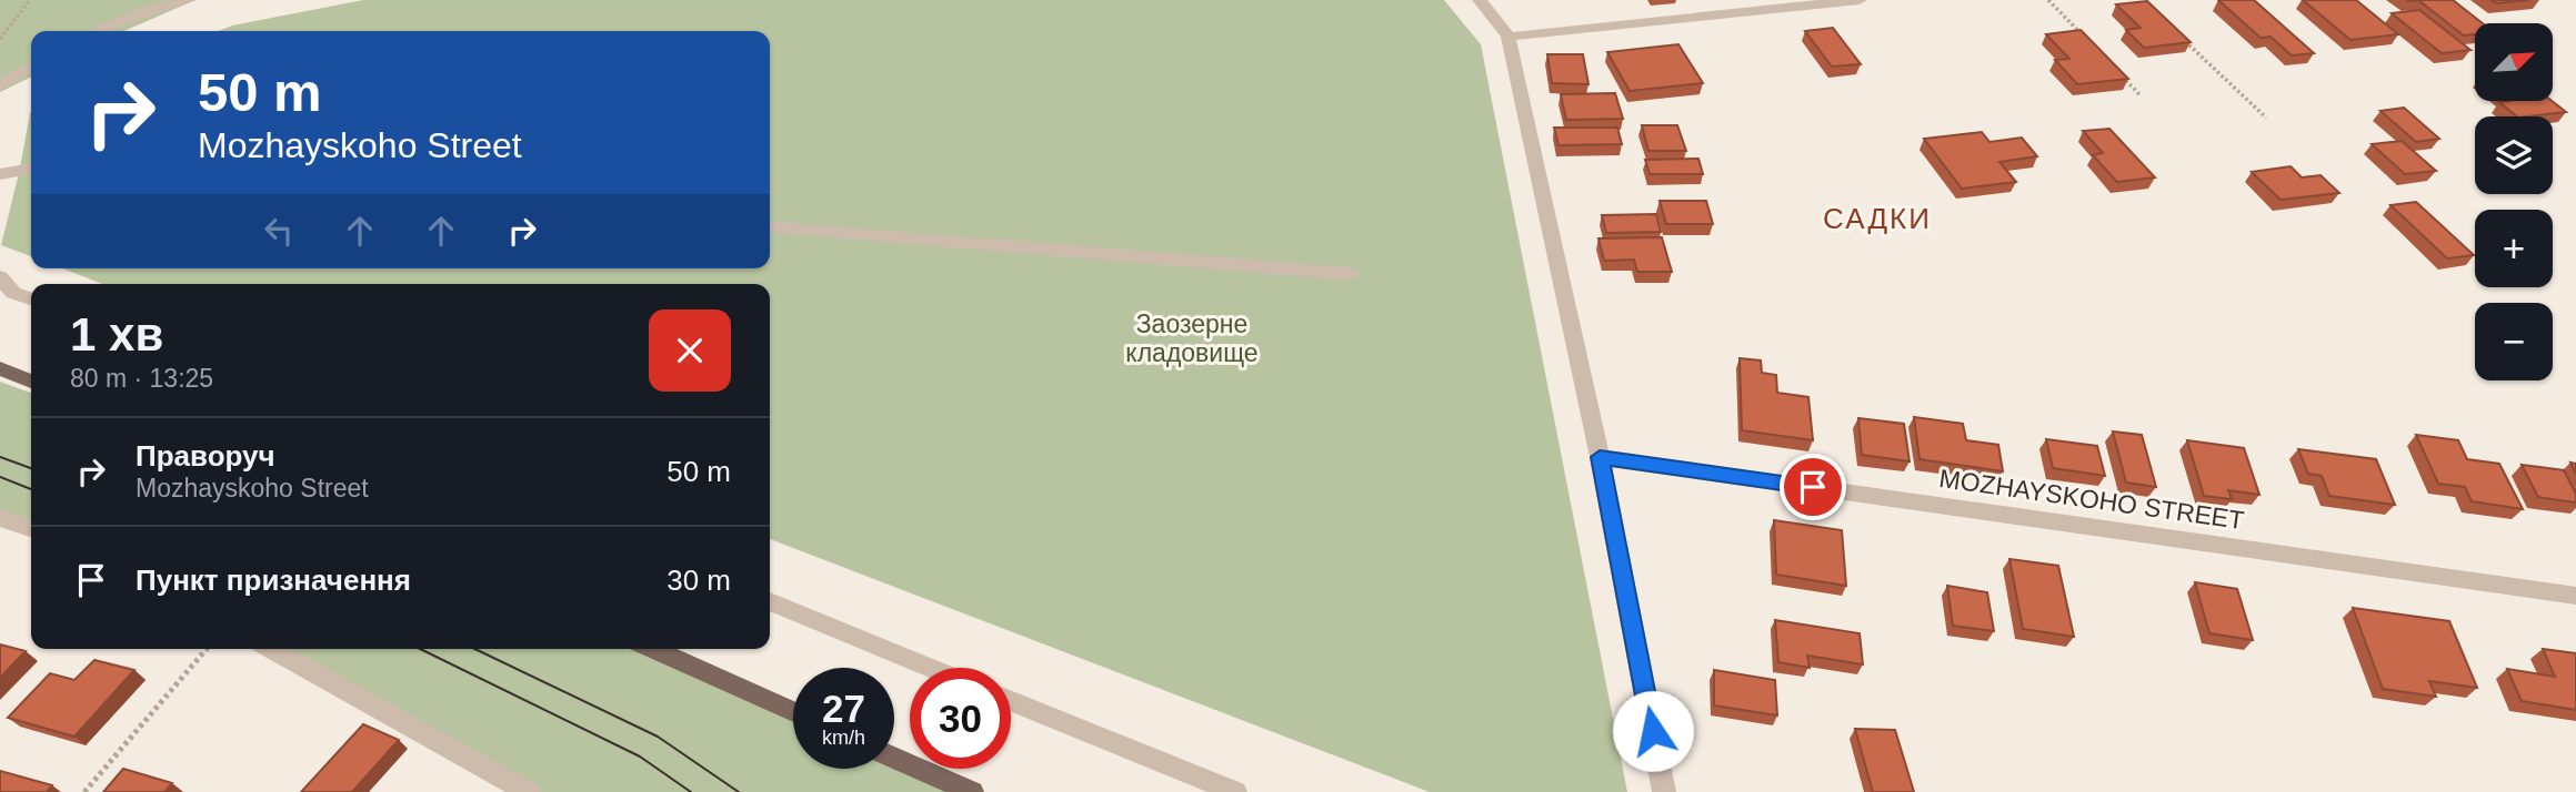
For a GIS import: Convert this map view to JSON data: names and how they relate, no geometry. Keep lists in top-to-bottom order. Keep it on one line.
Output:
{"streets":{"street":["MOZHAYSKOHO STREET"]},"districts":["САДКИ"],"parks":["Заозерне кладовище"],"north":"top right","page":{"map_buttons":["+","−"],"turn":["50 m","Mozhayskoho Street"],"heading":["1 хв","80 m · 13:25"],"list":[{"name":"Праворуч","note":"Mozhayskoho Street","value":"50 m"},{"name":"Пункт призначення","value":"30 m"}],"speed":"27 km/h","limit":"30"}}
